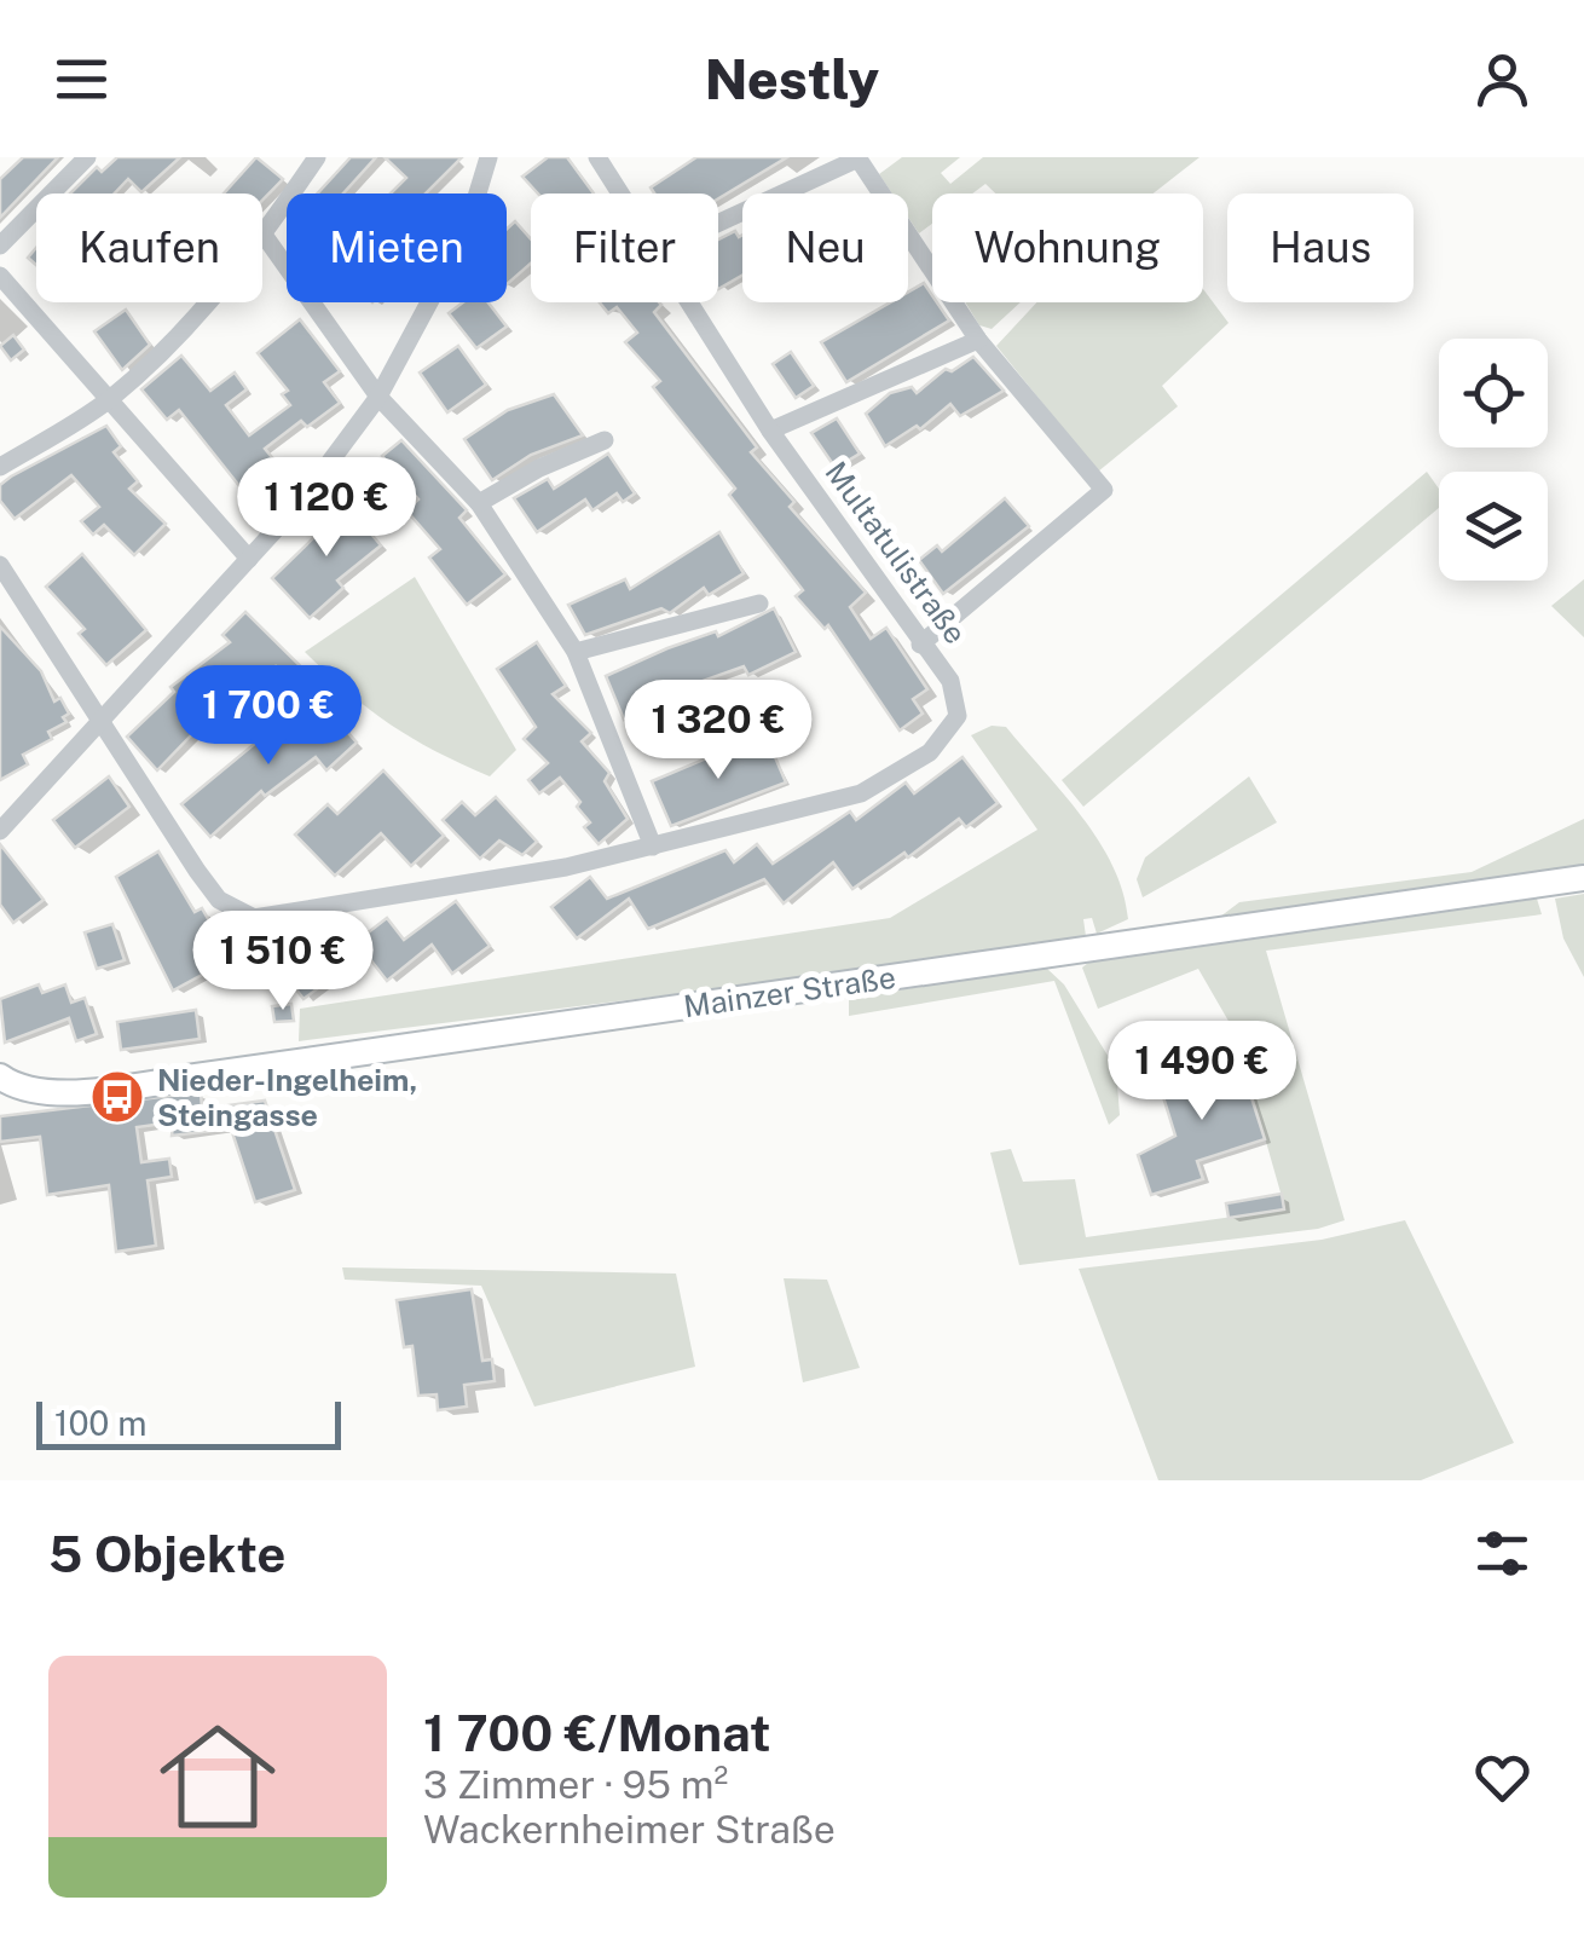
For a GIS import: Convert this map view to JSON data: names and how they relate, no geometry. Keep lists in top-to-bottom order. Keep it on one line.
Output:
{"streets":{"main road":["Mainzer Straße"],"street":["Multatulistraße"]},"places":{"bus stop":["Nieder-Ingelheim, Steingasse"]},"scale_bar":"100 m","page":{"header":"Nestly","chip":["Kaufen","Mieten","Filter","Neu","Wohnung","Haus"],"price":["1 120 €","1 700 €","1 320 €","1 510 €","1 490 €"],"scale":"100 m","heading":"5 Objekte","list":[{"name":"1 700 €/Monat","note":"3 Zimmer · 95 m² · Wackernheimer Straße"}]}}
